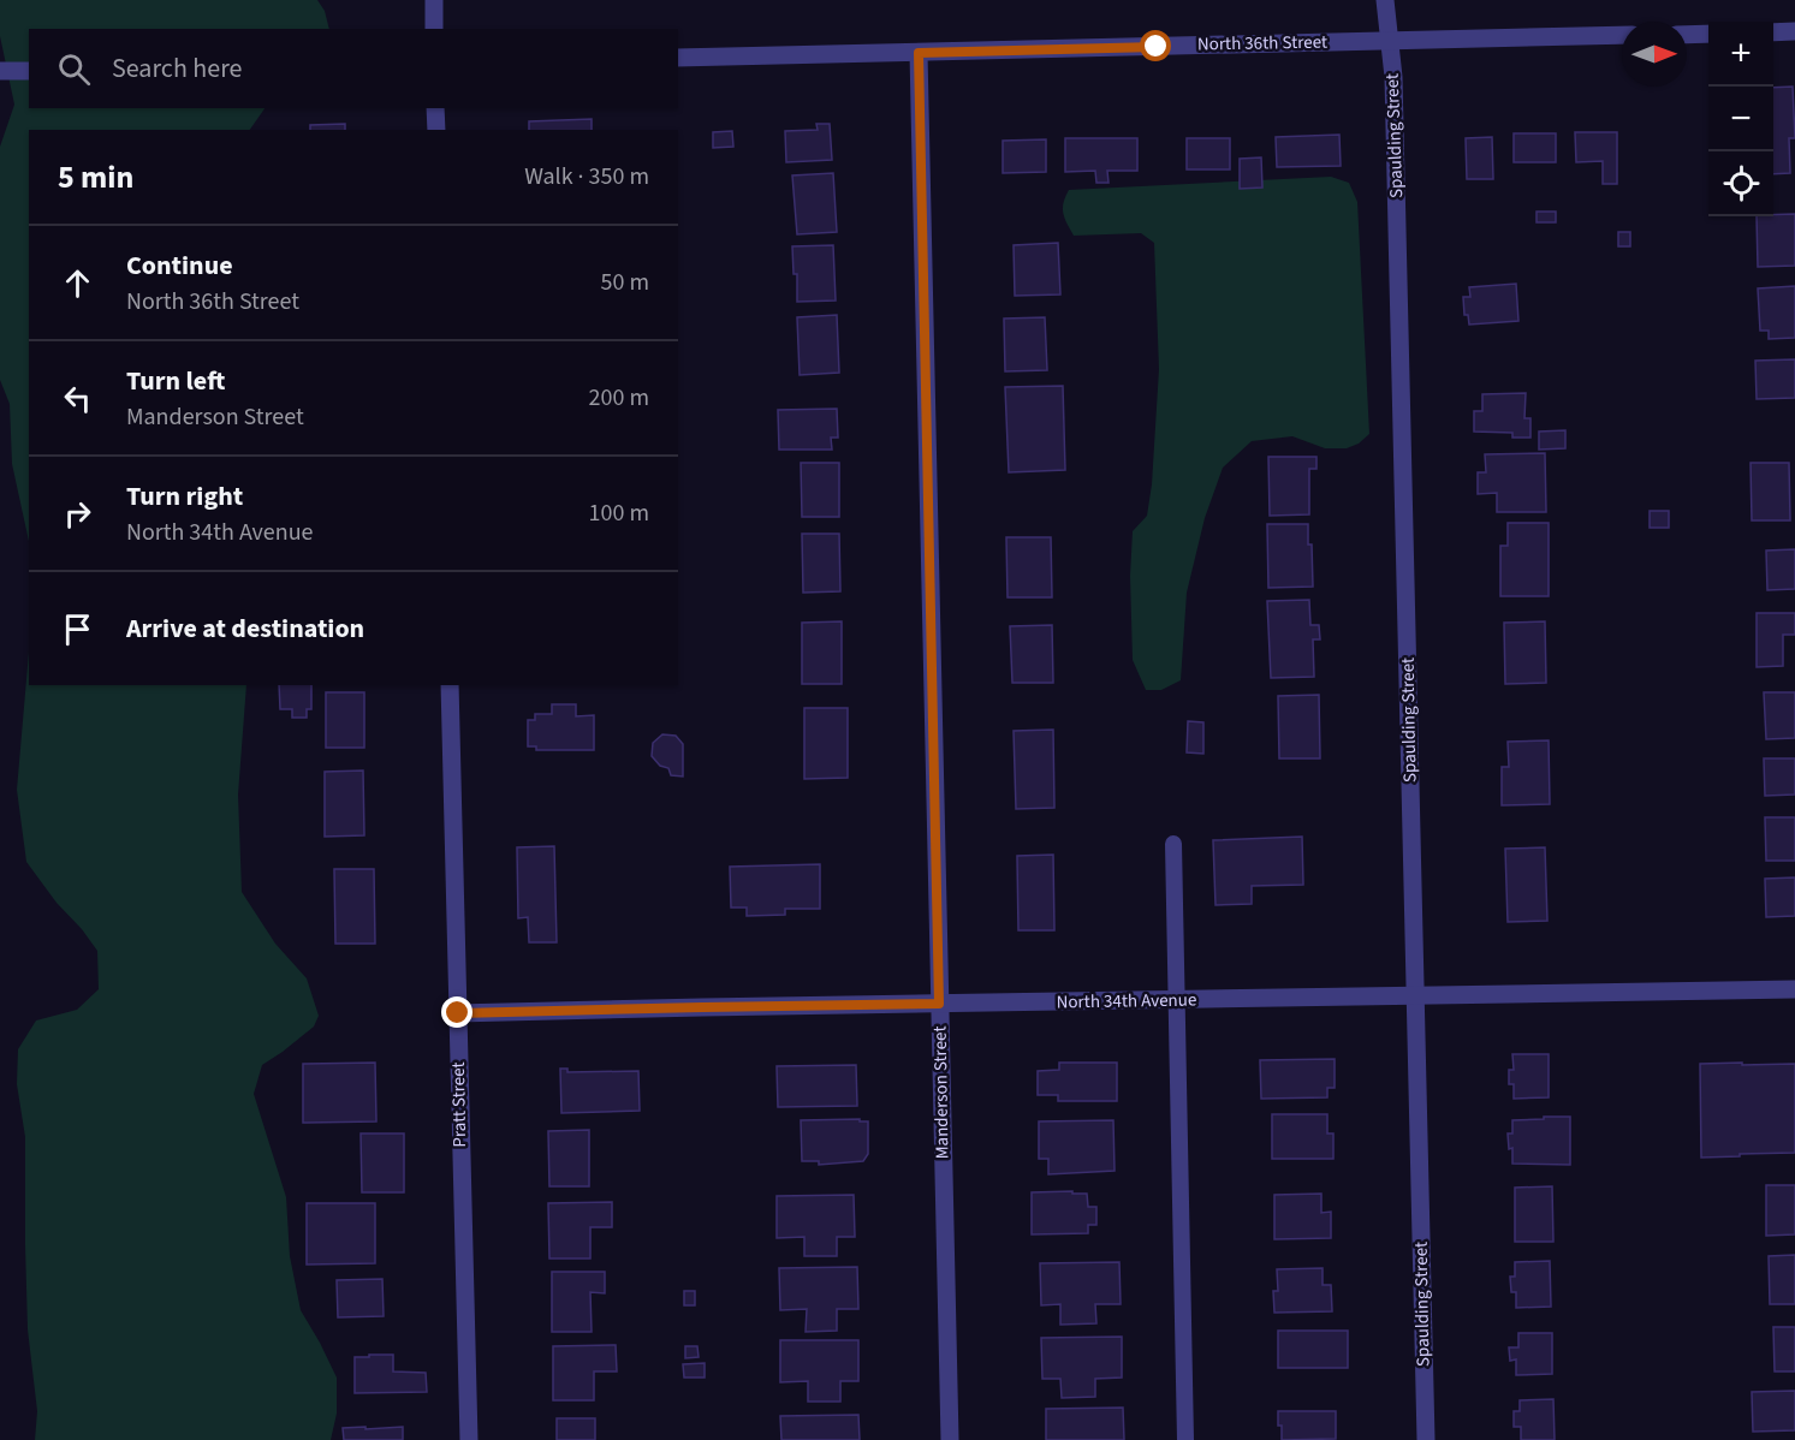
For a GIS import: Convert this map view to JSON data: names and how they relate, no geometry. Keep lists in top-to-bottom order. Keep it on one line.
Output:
{"streets":{"street":["North 36th Street","Spaulding Street","North 34th Avenue","Manderson Street","Pratt Street"]},"crossings":[["North 36th Street","Spaulding Street"],["North 36th Street","Manderson Street"],["Spaulding Street","North 34th Avenue"],["North 34th Avenue","Manderson Street"],["North 34th Avenue","Pratt Street"]],"north":"right","page":{"map_buttons":["+","−"],"search":"Search here","heading":["5 min","Walk · 350 m"],"list":[["Continue","North 36th Street","50 m"],["Turn left","Manderson Street","200 m"],["Turn right","North 34th Avenue","100 m"],"Arrive at destination"]}}
